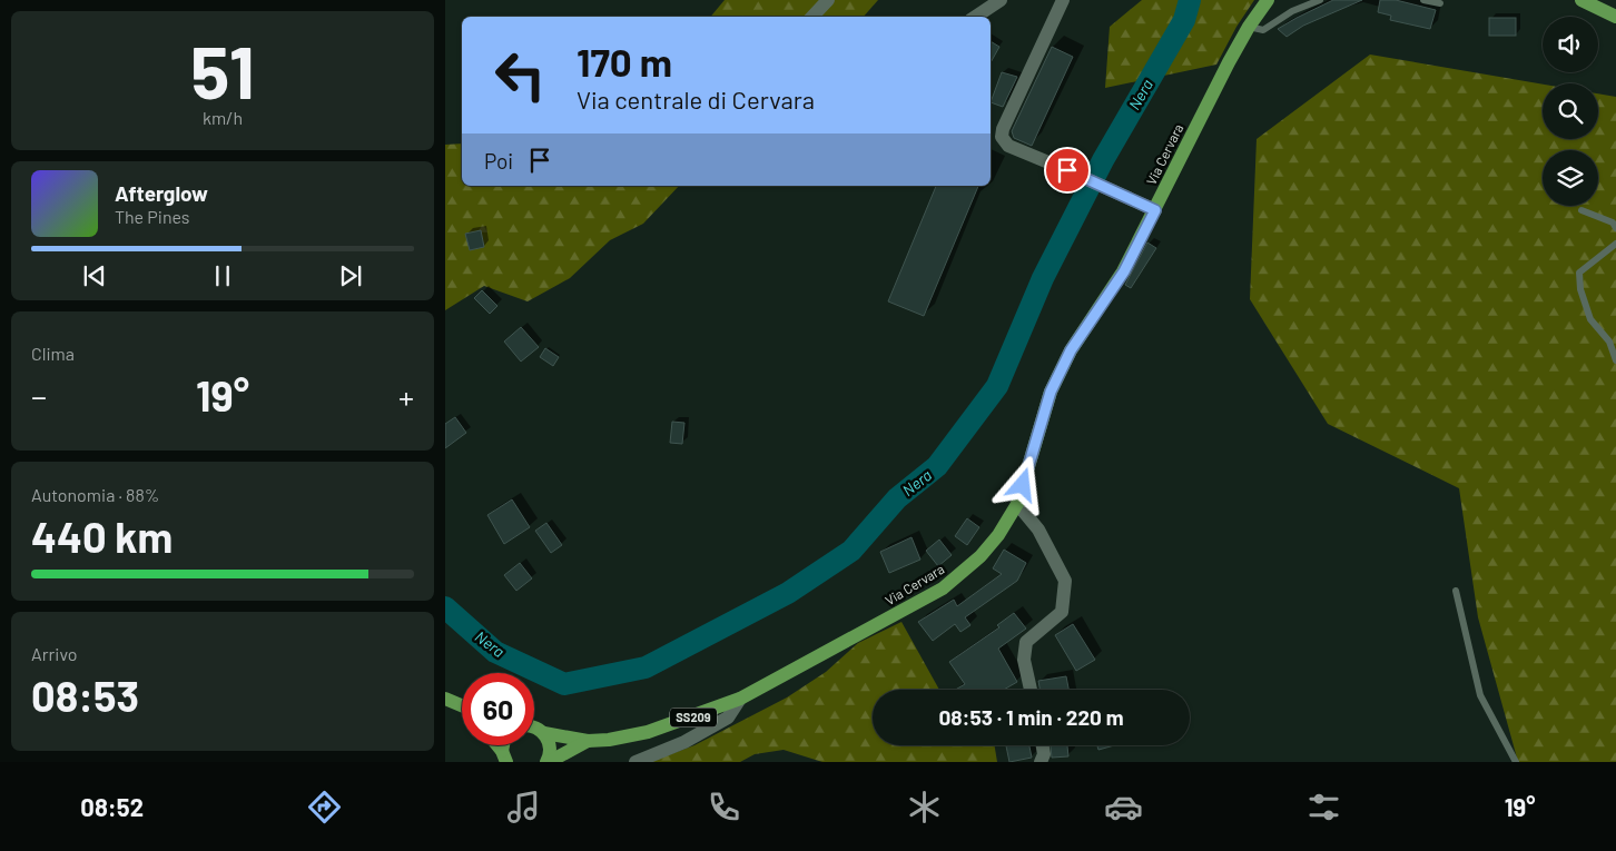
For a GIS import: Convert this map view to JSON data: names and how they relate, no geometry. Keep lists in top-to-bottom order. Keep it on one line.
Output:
{"streets":{"main road":["Via Cervara","SS209"]},"crossings":[["Via Cervara","SS209"]],"water":["Nera"],"page":{"tile":[["51","km/h"],"Clima",["Autonomia · 88%","440 km"],["Arrivo","08:53"]],"turn":["170 m","Via centrale di Cervara"],"then":"Poi","song":["Afterglow","The Pines"],"heat":["−","19°","+"],"limit":"60","trip":"08:53 · 1 min · 220 m","tabs":["08:52","19°"]}}
